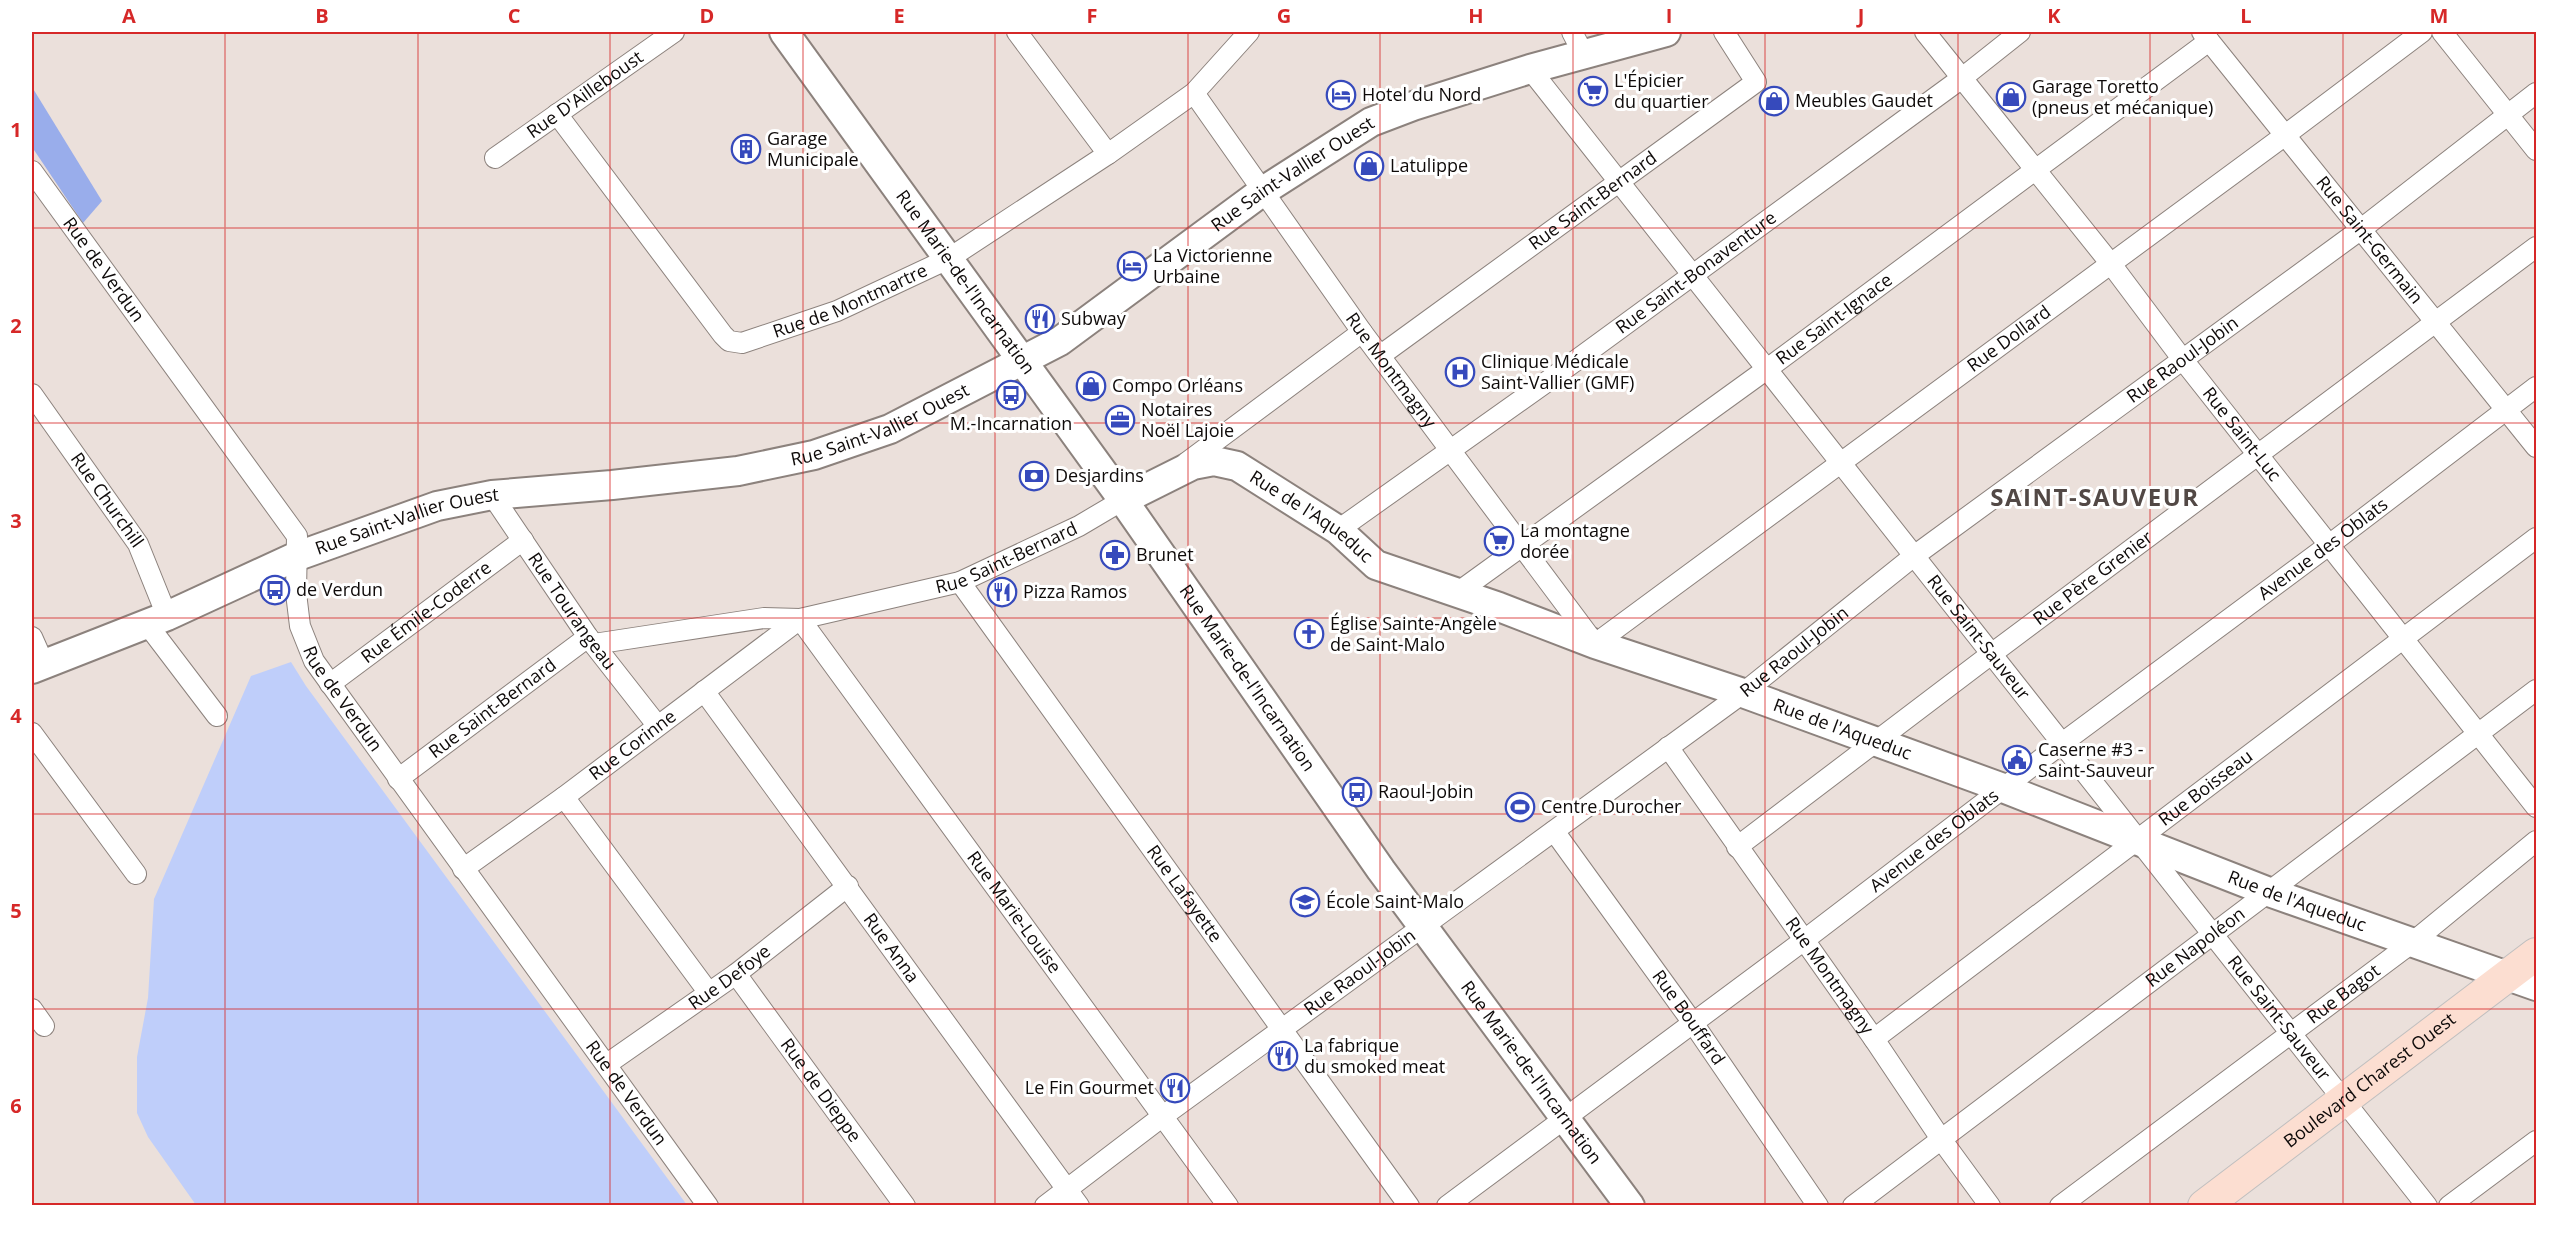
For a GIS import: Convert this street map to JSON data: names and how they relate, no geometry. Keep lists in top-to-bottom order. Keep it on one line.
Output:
{"streets":{"main road":["Boulevard Charest Ouest"],"street":["Rue D'Ailleboust","Rue Saint-Vallier Ouest","Rue Saint-Bernard","Rue Saint-Germain","Rue de Verdun","Rue Saint-Bonaventure","Rue Marie-de-l'Incarnation","Rue de Montmartre","Rue Saint-Ignace","Rue Dollard","Rue Raoul-Jobin","Rue Montmagny","Rue Saint-Luc","Rue Churchill","Rue de l'Aqueduc","Avenue des Oblats","Rue Père Grenier","Rue Tourangeau","Rue Émile-Coderre","Rue Saint-Sauveur","Rue Corinne","Rue Boisseau","Rue Lafayette","Rue Marie-Louise","Rue Anna","Rue Napoléon","Rue Defoye","Rue Bagot","Rue Bouffard","Rue de Dieppe"]},"crossings":[["Rue D'Ailleboust","Rue de Montmartre"],["Rue Saint-Vallier Ouest","Rue de Verdun"],["Rue Saint-Vallier Ouest","Rue Marie-de-l'Incarnation"],["Rue Saint-Vallier Ouest","Rue Montmagny"],["Rue Saint-Vallier Ouest","Rue Churchill"],["Rue Saint-Vallier Ouest","Rue Tourangeau"],["Rue Saint-Vallier Ouest","Rue Saint-Sauveur"],["Rue Saint-Bernard","Rue de Verdun"],["Rue Saint-Bernard","Rue Marie-de-l'Incarnation"],["Rue Saint-Bernard","Rue Montmagny"],["Rue Saint-Bernard","Rue de l'Aqueduc"],["Rue Saint-Bernard","Rue Tourangeau"],["Rue Saint-Bernard","Rue Saint-Sauveur"],["Rue Saint-Bernard","Rue Corinne"],["Rue Saint-Bernard","Rue Lafayette"],["Rue Saint-Bernard","Rue Marie-Louise"],["Rue Saint-Germain","Rue Saint-Ignace"],["Rue Saint-Germain","Rue Dollard"],["Rue Saint-Germain","Rue Raoul-Jobin"],["Rue Saint-Germain","Avenue des Oblats"],["Rue Saint-Germain","Rue Père Grenier"],["Rue de Verdun","Rue Émile-Coderre"],["Rue de Verdun","Rue Corinne"],["Rue de Verdun","Rue Defoye"],["Rue Saint-Bonaventure","Rue Montmagny"],["Rue Saint-Bonaventure","Rue Saint-Luc"],["Rue Saint-Bonaventure","Rue de l'Aqueduc"],["Rue Saint-Bonaventure","Rue Saint-Sauveur"],["Rue Marie-de-l'Incarnation","Rue de Montmartre"],["Rue Marie-de-l'Incarnation","Rue Raoul-Jobin"],["Rue Marie-de-l'Incarnation","Avenue des Oblats"],["Rue de Montmartre","Rue Montmagny"],["Rue Saint-Ignace","Rue Montmagny"],["Rue Saint-Ignace","Rue Saint-Luc"],["Rue Saint-Ignace","Rue de l'Aqueduc"],["Rue Saint-Ignace","Rue Saint-Sauveur"],["Rue Dollard","Rue Montmagny"],["Rue Dollard","Rue Saint-Luc"],["Rue Dollard","Rue de l'Aqueduc"],["Rue Dollard","Rue Saint-Sauveur"],["Rue Raoul-Jobin","Rue Montmagny"],["Rue Raoul-Jobin","Rue Saint-Luc"],["Rue Raoul-Jobin","Rue de l'Aqueduc"],["Rue Raoul-Jobin","Rue Saint-Sauveur"],["Rue Raoul-Jobin","Rue Lafayette"],["Rue Raoul-Jobin","Rue Marie-Louise"],["Rue Raoul-Jobin","Rue Anna"],["Rue Raoul-Jobin","Rue Bouffard"],["Rue Montmagny","Rue de l'Aqueduc"],["Rue Montmagny","Avenue des Oblats"],["Rue Montmagny","Rue Père Grenier"],["Rue Montmagny","Rue Boisseau"],["Rue Montmagny","Rue Napoléon"],["Rue Saint-Luc","Avenue des Oblats"],["Rue Saint-Luc","Rue Père Grenier"],["Rue Saint-Luc","Rue Boisseau"],["Rue Saint-Luc","Rue Napoléon"],["Rue de l'Aqueduc","Avenue des Oblats"],["Rue de l'Aqueduc","Rue Père Grenier"],["Rue de l'Aqueduc","Rue Saint-Sauveur"],["Rue de l'Aqueduc","Rue Boisseau"],["Rue de l'Aqueduc","Rue Napoléon"],["Rue de l'Aqueduc","Rue Bagot"],["Rue de l'Aqueduc","Boulevard Charest Ouest"],["Avenue des Oblats","Rue Saint-Sauveur"],["Avenue des Oblats","Rue Bouffard"],["Rue Père Grenier","Rue Saint-Sauveur"],["Rue Tourangeau","Rue Émile-Coderre"],["Rue Tourangeau","Rue Corinne"],["Rue Saint-Sauveur","Rue Boisseau"],["Rue Saint-Sauveur","Rue Napoléon"],["Rue Saint-Sauveur","Rue Bagot"],["Rue Saint-Sauveur","Boulevard Charest Ouest"],["Rue Corinne","Rue Marie-Louise"],["Rue Corinne","Rue Anna"],["Rue Anna","Rue Defoye"],["Rue Defoye","Rue de Dieppe"]],"districts":["SAINT-SAUVEUR"],"places":{"supermarket":["L'Épicier du quartier","La montagne dorée"],"hotel":["Hotel du Nord","La Victorienne Urbaine"],"shop":["Garage Toretto (pneus et mécanique)","Meubles Gaudet","Latulippe","Compo Orléans"],"building":["Garage Municipale"],"restaurant":["Subway","Pizza Ramos","La fabrique du smoked meat","Le Fin Gourmet"],"hospital":["Clinique Médicale Saint-Vallier (GMF)"],"bus stop":["M.-Incarnation","de Verdun","Raoul-Jobin"],"office":["Notaires Noël Lajoie"],"bank":["Desjardins"],"pharmacy":["Brunet"],"church":["Église Sainte-Angèle de Saint-Malo"],"public building":["Caserne #3 - Saint-Sauveur"],"sports":["Centre Durocher"],"school or university":["École Saint-Malo"]},"grid":{"columns":["A","B","C","D","E","F","G","H","I","J","K","L","M"],"rows":["1","2","3","4","5","6"]}}
